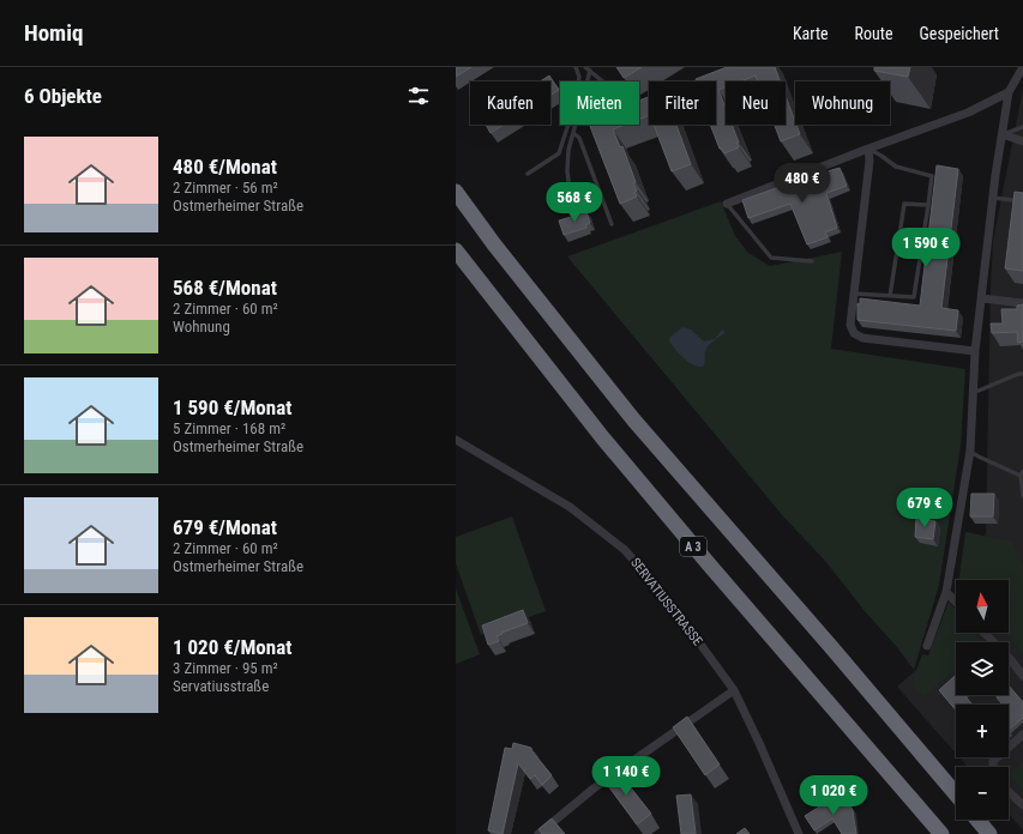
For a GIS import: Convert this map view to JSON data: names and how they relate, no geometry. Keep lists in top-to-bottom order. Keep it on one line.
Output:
{"streets":{"highway":["A 3"],"street":["SERVATIUSSTRASSE"]},"north":"top","page":{"header":"Homiq","nav":["Karte","Route","Gespeichert"],"heading":"6 Objekte","chip":["Kaufen","Mieten","Filter","Neu","Wohnung"],"list":[{"name":"480 €/Monat","note":"2 Zimmer · 56 m² · Ostmerheimer Straße"},{"name":"568 €/Monat","note":"2 Zimmer · 60 m² · Wohnung"},{"name":"1 590 €/Monat","note":"5 Zimmer · 168 m² · Ostmerheimer Straße"},{"name":"679 €/Monat","note":"2 Zimmer · 60 m² · Ostmerheimer Straße"},{"name":"1 020 €/Monat","note":"3 Zimmer · 95 m² · Servatiusstraße"}],"price":["480 €","568 €","1 590 €","679 €","1 140 €","1 020 €"],"map_buttons":["+","−"]}}
